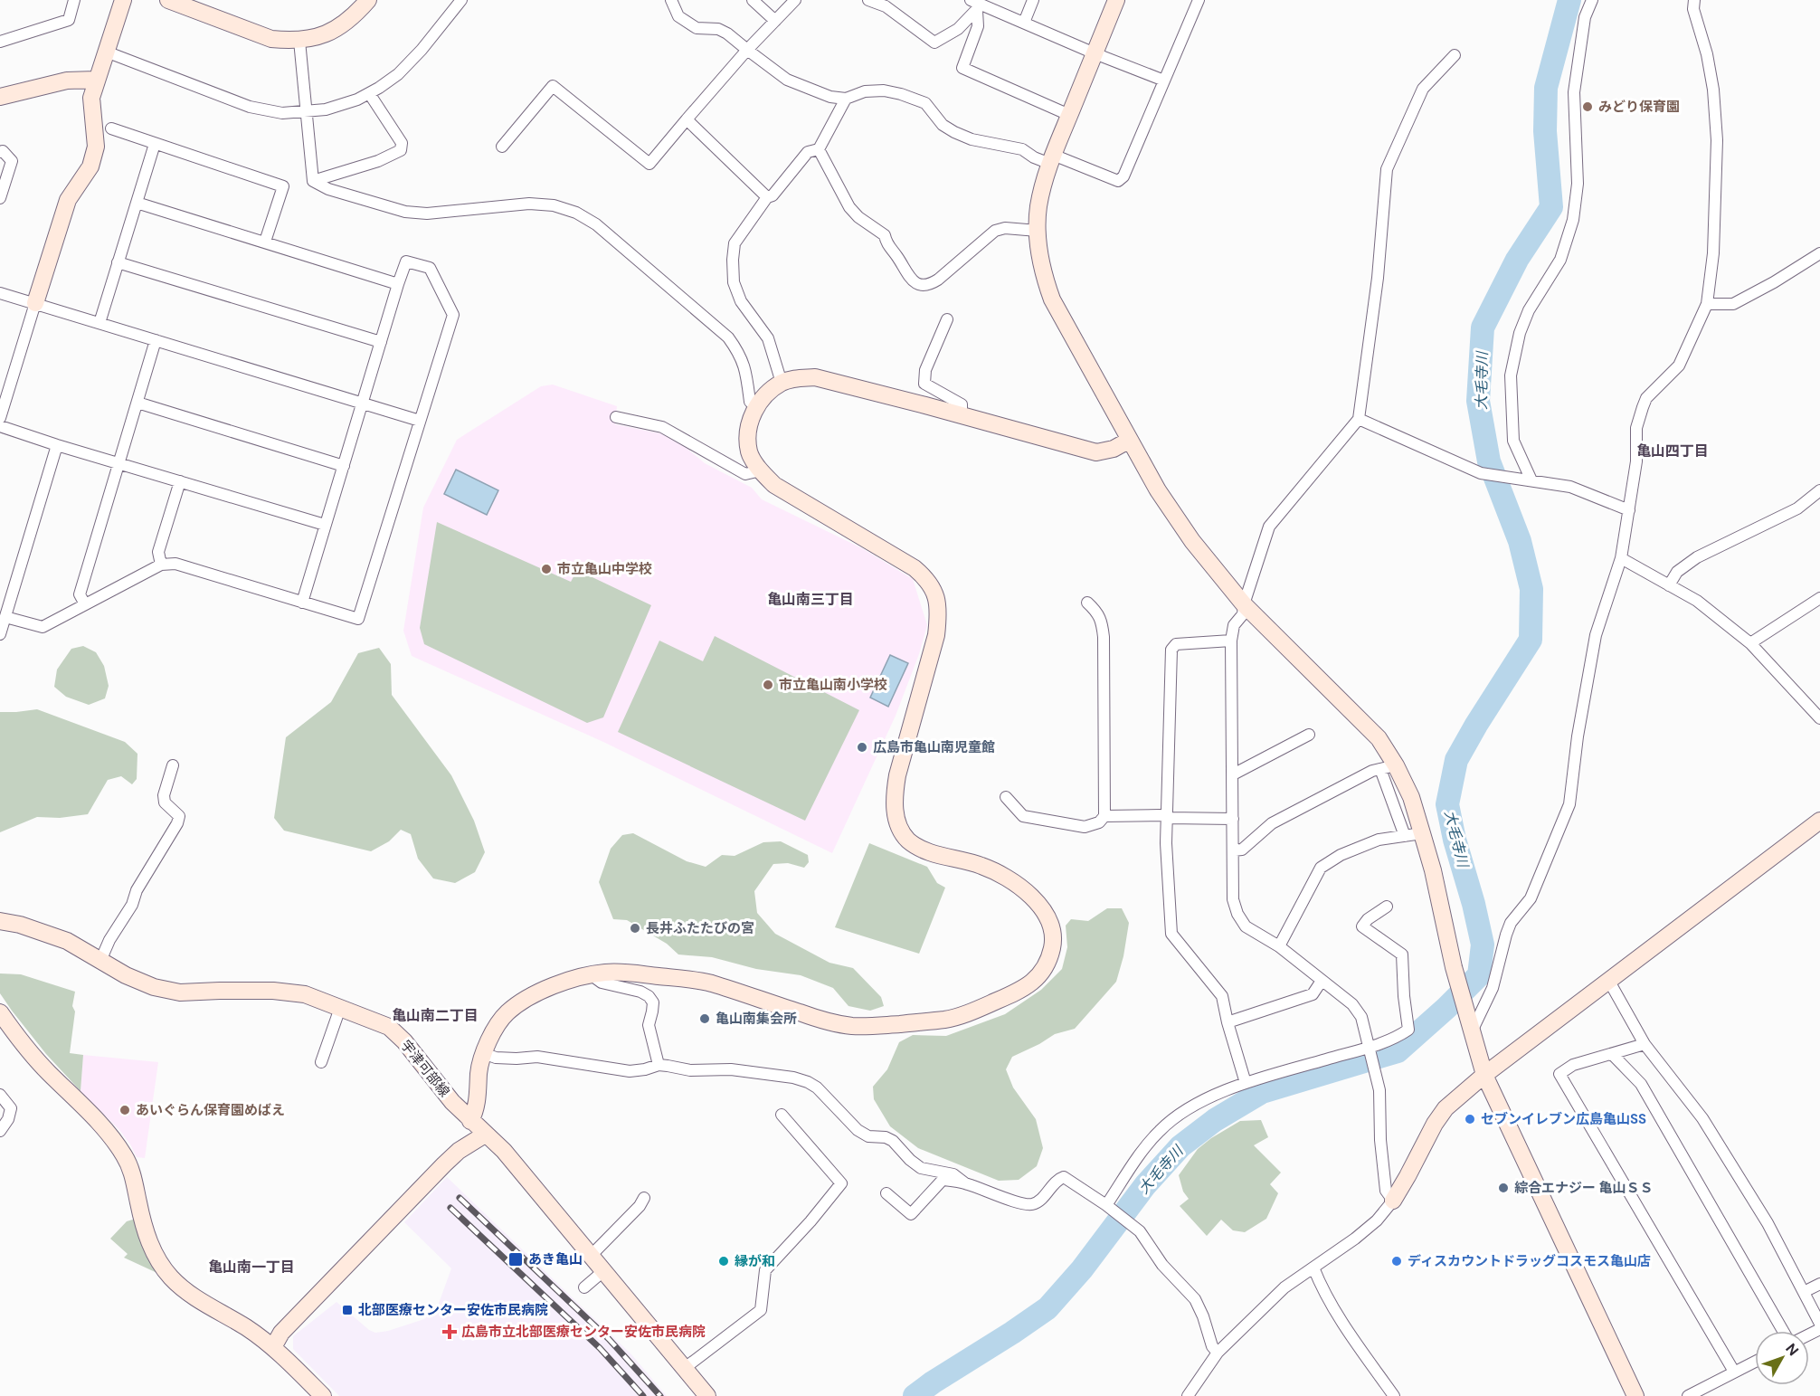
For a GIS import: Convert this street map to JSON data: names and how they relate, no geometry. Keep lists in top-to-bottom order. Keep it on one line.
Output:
{"streets":{"street":["宇津可部線"]},"districts":["亀山四丁目","亀山南三丁目","亀山南二丁目","亀山南一丁目"],"water":["大毛寺川"],"places":{"other":["みどり保育園","市立亀山中学校","市立亀山南小学校","広島市亀山南児童館","長井ふたたびの宮","亀山南集会所","あいぐらん保育園めばえ","セブンイレブン広島亀山SS","綜合エナジー 亀山ＳＳ","縁が和","ディスカウントドラッグコスモス亀山店"],"transit":["あき亀山","北部医療センター安佐市民病院"],"health":["広島市立北部医療センター安佐市民病院"]},"north":"top right"}
